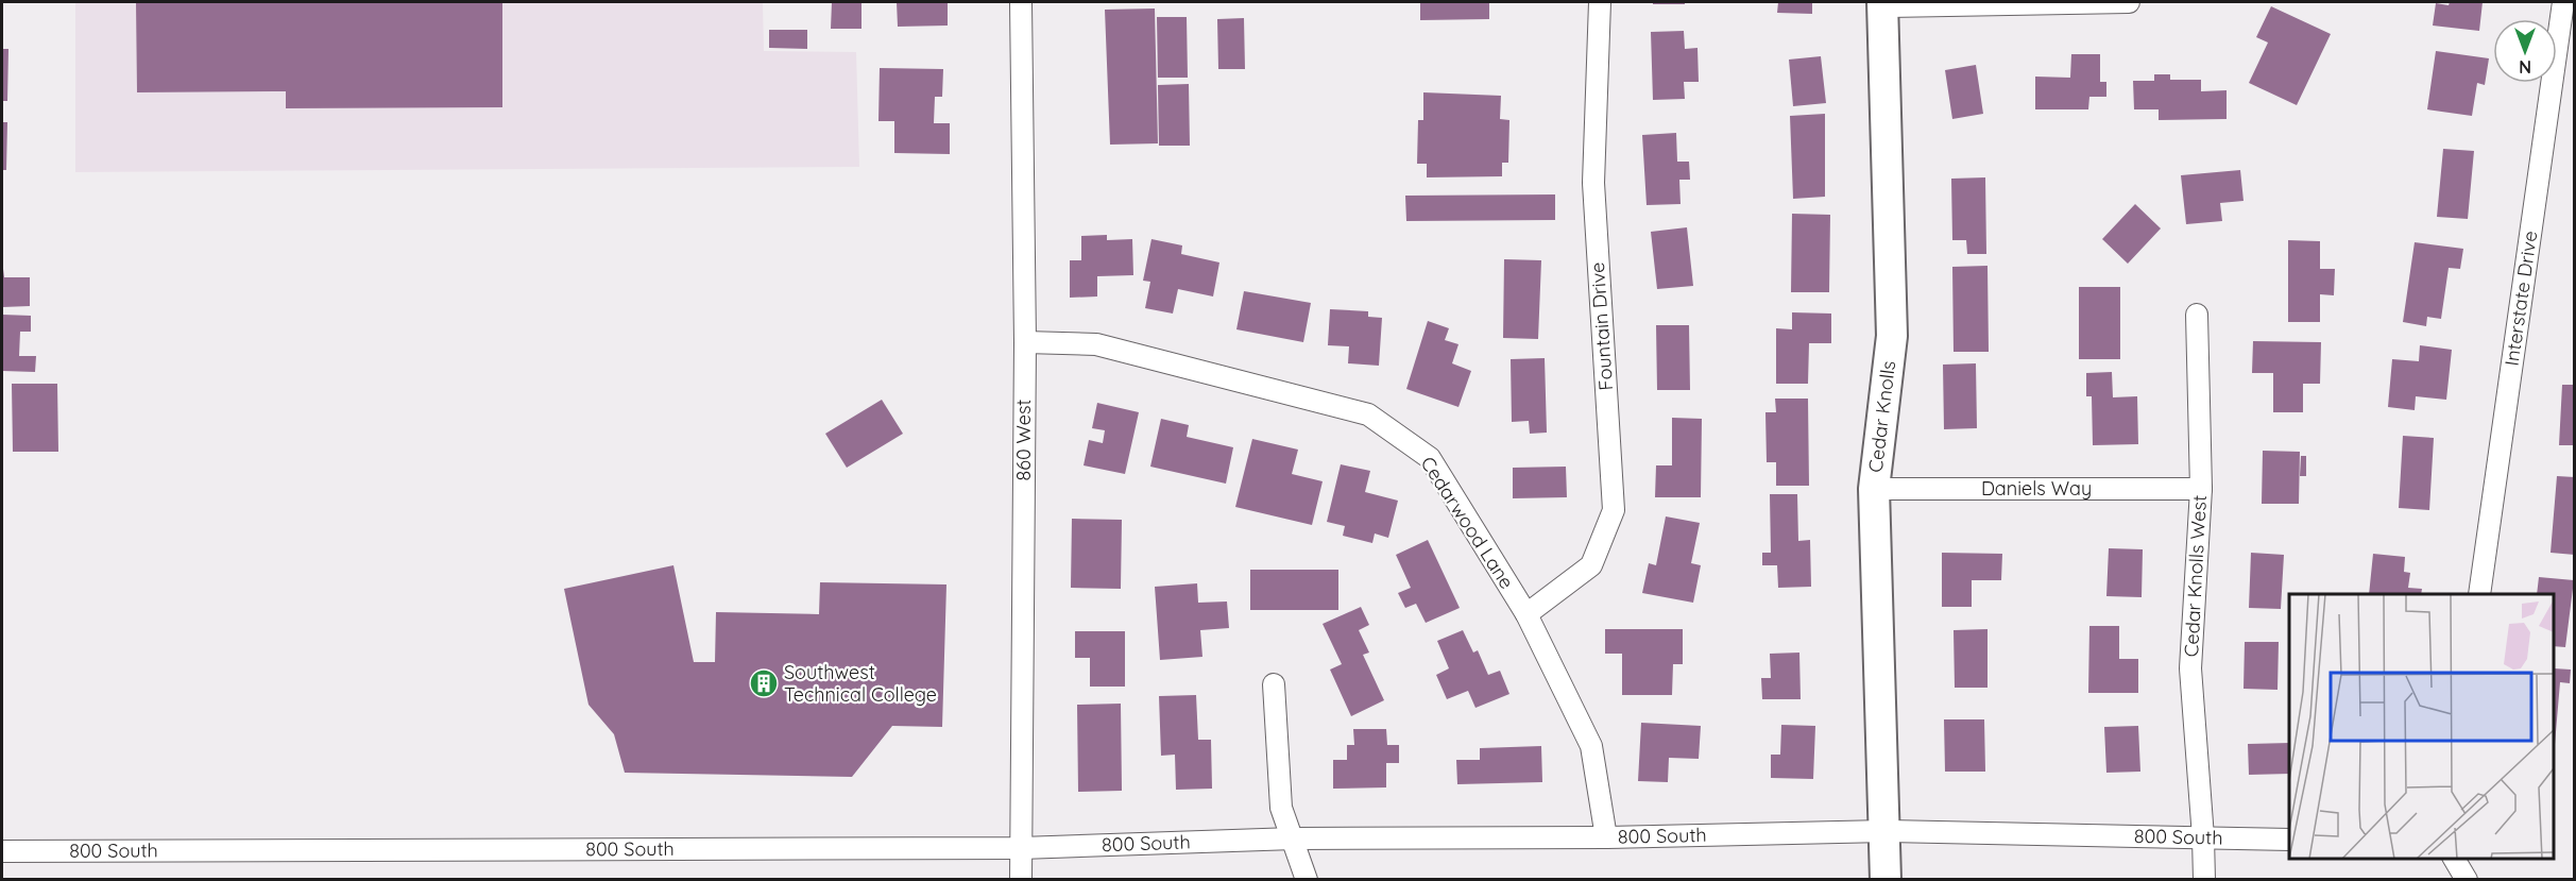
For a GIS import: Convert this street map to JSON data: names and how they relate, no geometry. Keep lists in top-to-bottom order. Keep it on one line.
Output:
{"streets":{"street":["Interstate Drive","Fountain Drive","Cedar Knolls","860 West","Daniels Way","Cedarwood Lane","Cedar Knolls West","800 South"]},"crossings":[["Fountain Drive","Cedarwood Lane"],["Cedar Knolls","Daniels Way"],["Cedar Knolls","800 South"],["860 West","Cedarwood Lane"],["860 West","800 South"],["Daniels Way","Cedar Knolls West"],["Cedarwood Lane","800 South"],["Cedar Knolls West","800 South"]],"places":{"building":["Southwest Technical College"]},"north":"bottom"}
